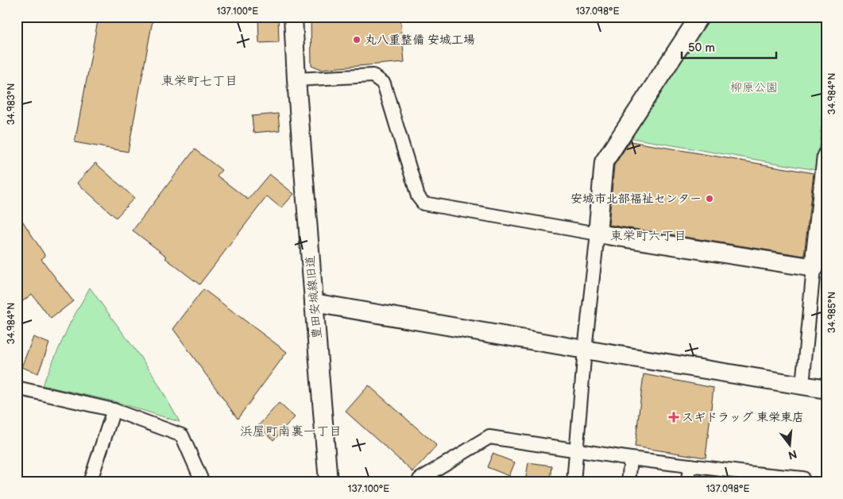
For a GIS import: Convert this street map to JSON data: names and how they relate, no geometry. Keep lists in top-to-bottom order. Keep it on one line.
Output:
{"streets":{"street":["豊田安城線旧道"]},"districts":["東栄町七丁目","東栄町六丁目","浜屋町南裏一丁目"],"parks":["柳原公園"],"places":{"other":["丸八重整備 安城工場","安城市北部福祉センター"],"health":["スギドラッグ 東栄東店"]},"scale_bar":"50 m","north":"bottom","coordinates":["137.100°E","137.098°E","34.984°N","34.983°N","34.985°N"]}
